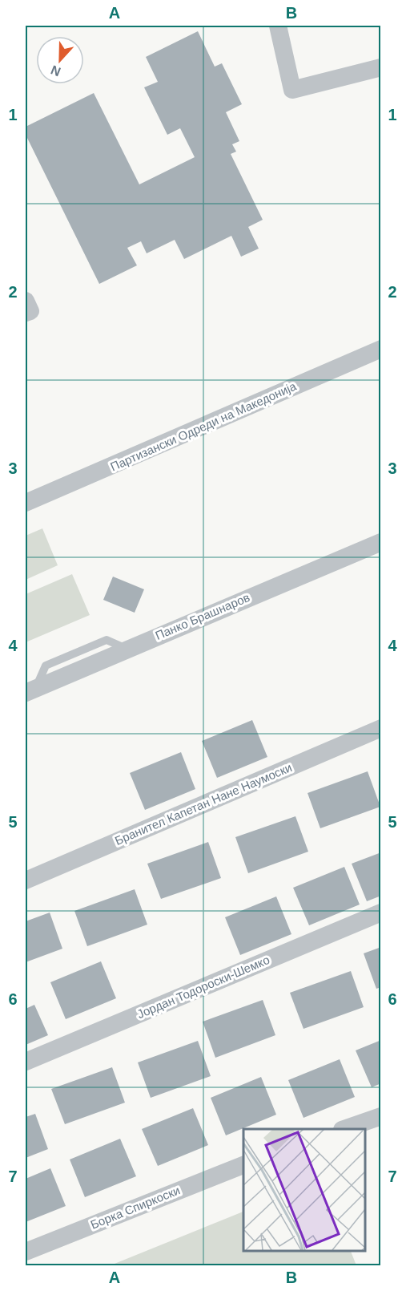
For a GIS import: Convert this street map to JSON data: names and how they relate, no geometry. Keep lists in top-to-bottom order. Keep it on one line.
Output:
{"streets":{"street":["Партизански Одреди на Македонија","Панко Брашнаров","Бранител Капетан Нане Наумоски","Јордан Тодороски-Шемко","Борка Спиркоски"]},"north":"bottom","grid":{"columns":["A","B"],"rows":["1","2","3","4","5","6","7"]}}
